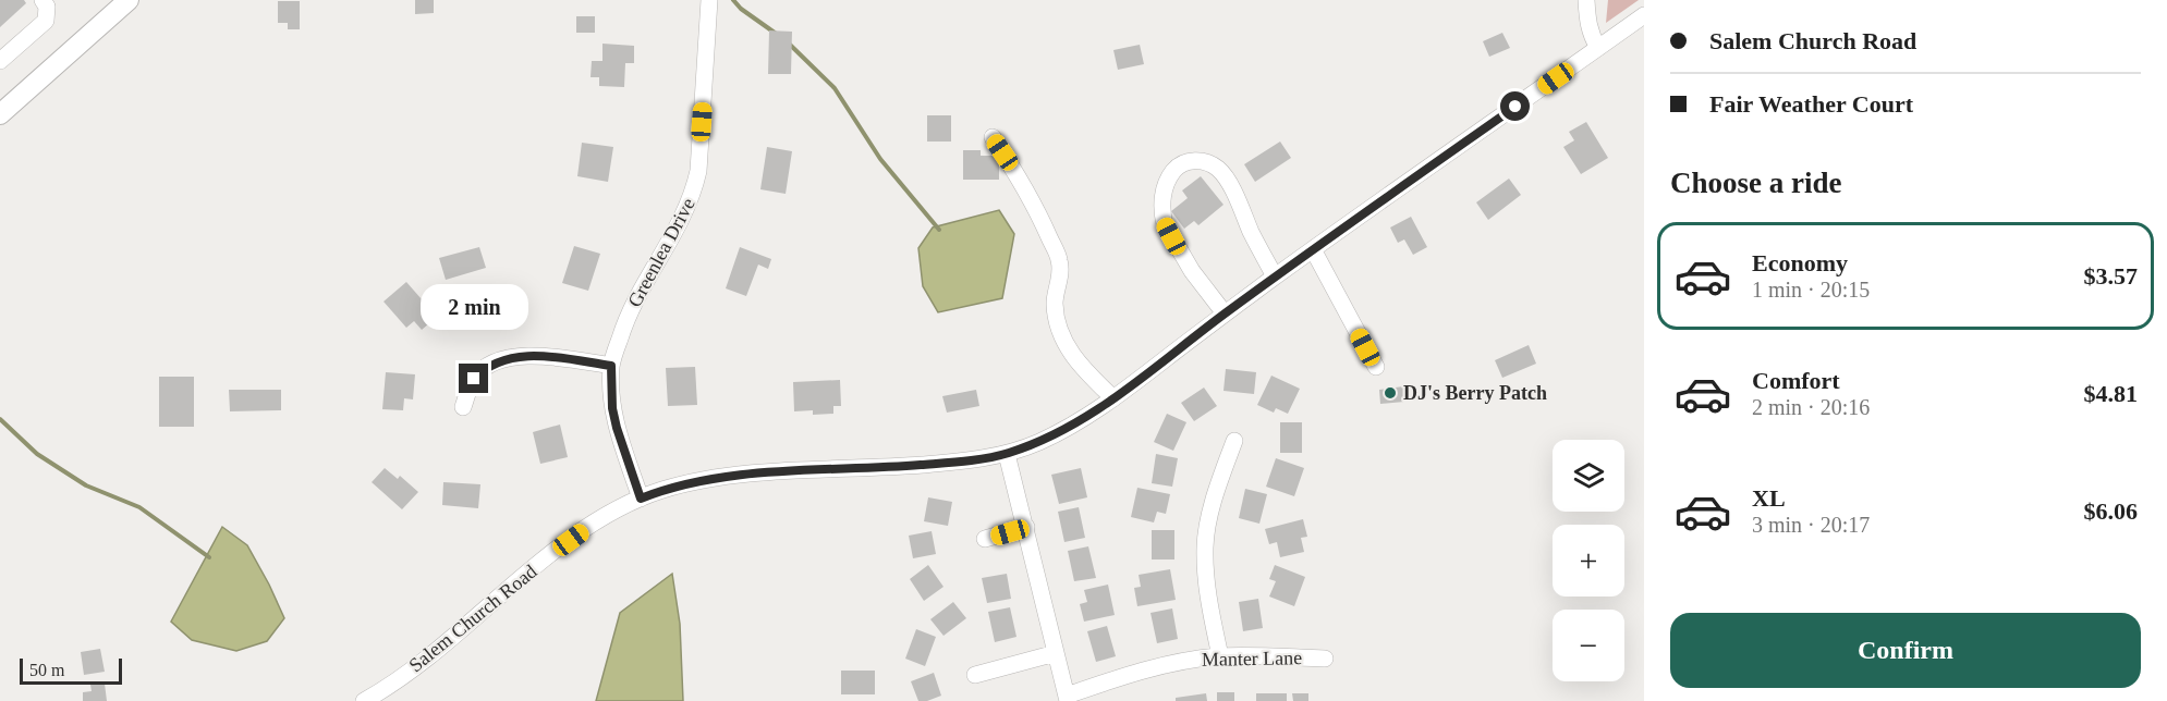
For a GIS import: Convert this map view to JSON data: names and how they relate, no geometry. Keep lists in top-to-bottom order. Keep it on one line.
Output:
{"streets":{"street":["Greenlea Drive","Salem Church Road","Manter Lane"]},"crossings":[["Greenlea Drive","Salem Church Road"]],"places":["DJ's Berry Patch"],"scale_bar":"50 m","page":{"banner":["Salem Church Road","Fair Weather Court"],"heading":"Choose a ride","list":[{"name":"Economy","note":"1 min · 20:15","value":"$3.57"},{"name":"Comfort","note":"2 min · 20:16","value":"$4.81"},{"name":"XL","note":"3 min · 20:17","value":"$6.06"}],"bubble":"2 min","map_buttons":["+","−"],"buttons":"Confirm","scale":"50 m"}}
